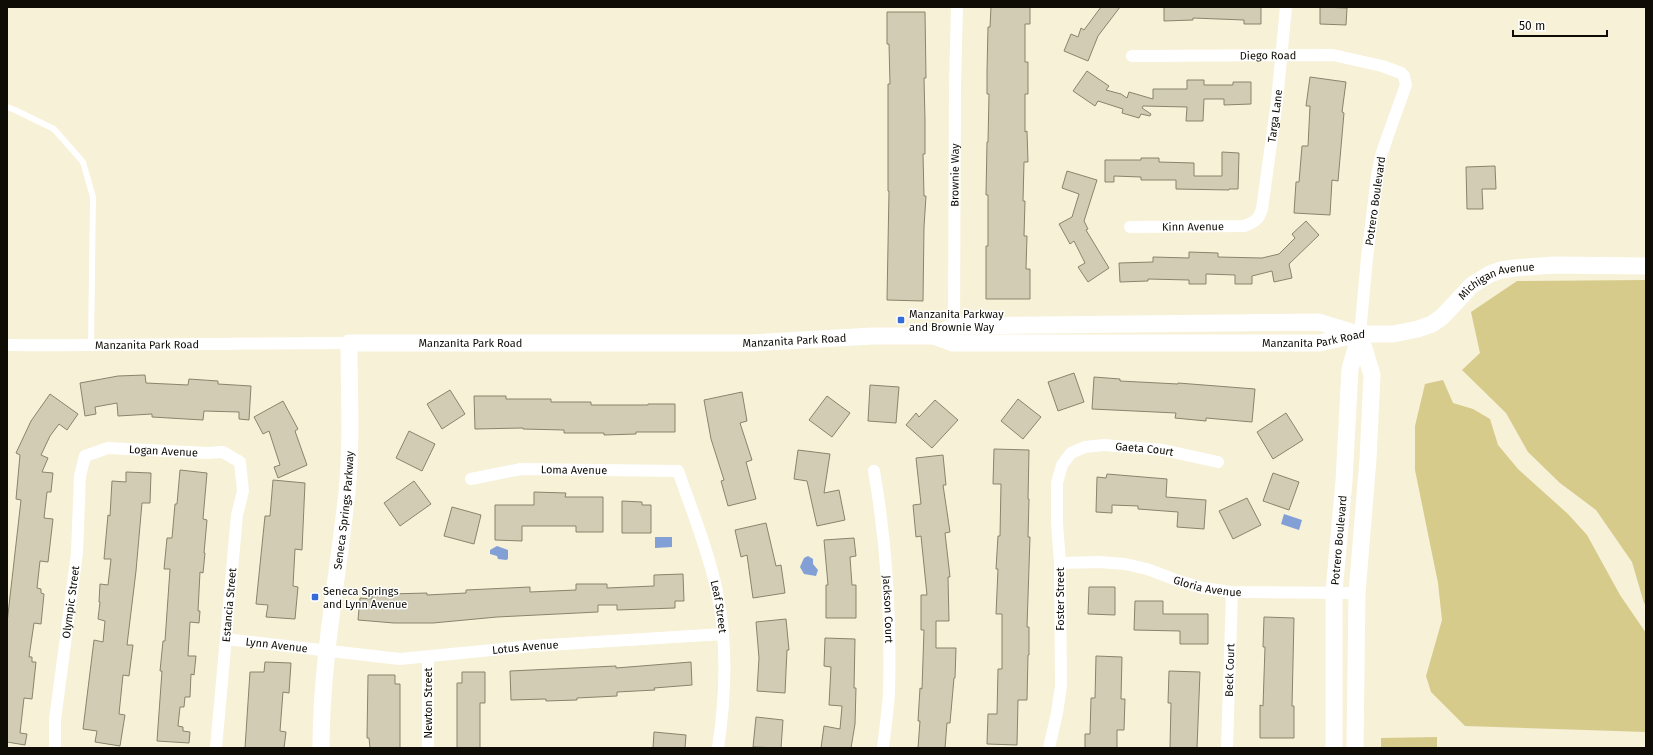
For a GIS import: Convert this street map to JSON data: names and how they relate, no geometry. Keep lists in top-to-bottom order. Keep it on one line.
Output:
{"streets":{"street":["Diego Road","Targa Lane","Brownie Way","Potrero Boulevard","Kinn Avenue","Michigan Avenue","Manzanita Park Road","Gaeta Court","Logan Avenue","Loma Avenue","Seneca Springs Parkway","Gloria Avenue","Foster Street","Olympic Street","Estancia Street","Leaf Street","Jackson Court","Lynn Avenue","Lotus Avenue","Beck Court","Newton Street"]},"crossings":[["Diego Road","Targa Lane"],["Diego Road","Potrero Boulevard"],["Targa Lane","Kinn Avenue"],["Brownie Way","Manzanita Park Road"],["Potrero Boulevard","Michigan Avenue"],["Potrero Boulevard","Manzanita Park Road"],["Potrero Boulevard","Gloria Avenue"],["Michigan Avenue","Manzanita Park Road"],["Manzanita Park Road","Seneca Springs Parkway"],["Gaeta Court","Foster Street"],["Logan Avenue","Olympic Street"],["Logan Avenue","Estancia Street"],["Loma Avenue","Leaf Street"],["Seneca Springs Parkway","Lynn Avenue"],["Seneca Springs Parkway","Lotus Avenue"],["Gloria Avenue","Foster Street"],["Gloria Avenue","Beck Court"],["Estancia Street","Lynn Avenue"],["Leaf Street","Lotus Avenue"],["Lynn Avenue","Lotus Avenue"],["Lotus Avenue","Newton Street"]],"places":{"transit":["Manzanita Parkway and Brownie Way","Seneca Springs and Lynn Avenue"]},"scale_bar":"50 m"}
